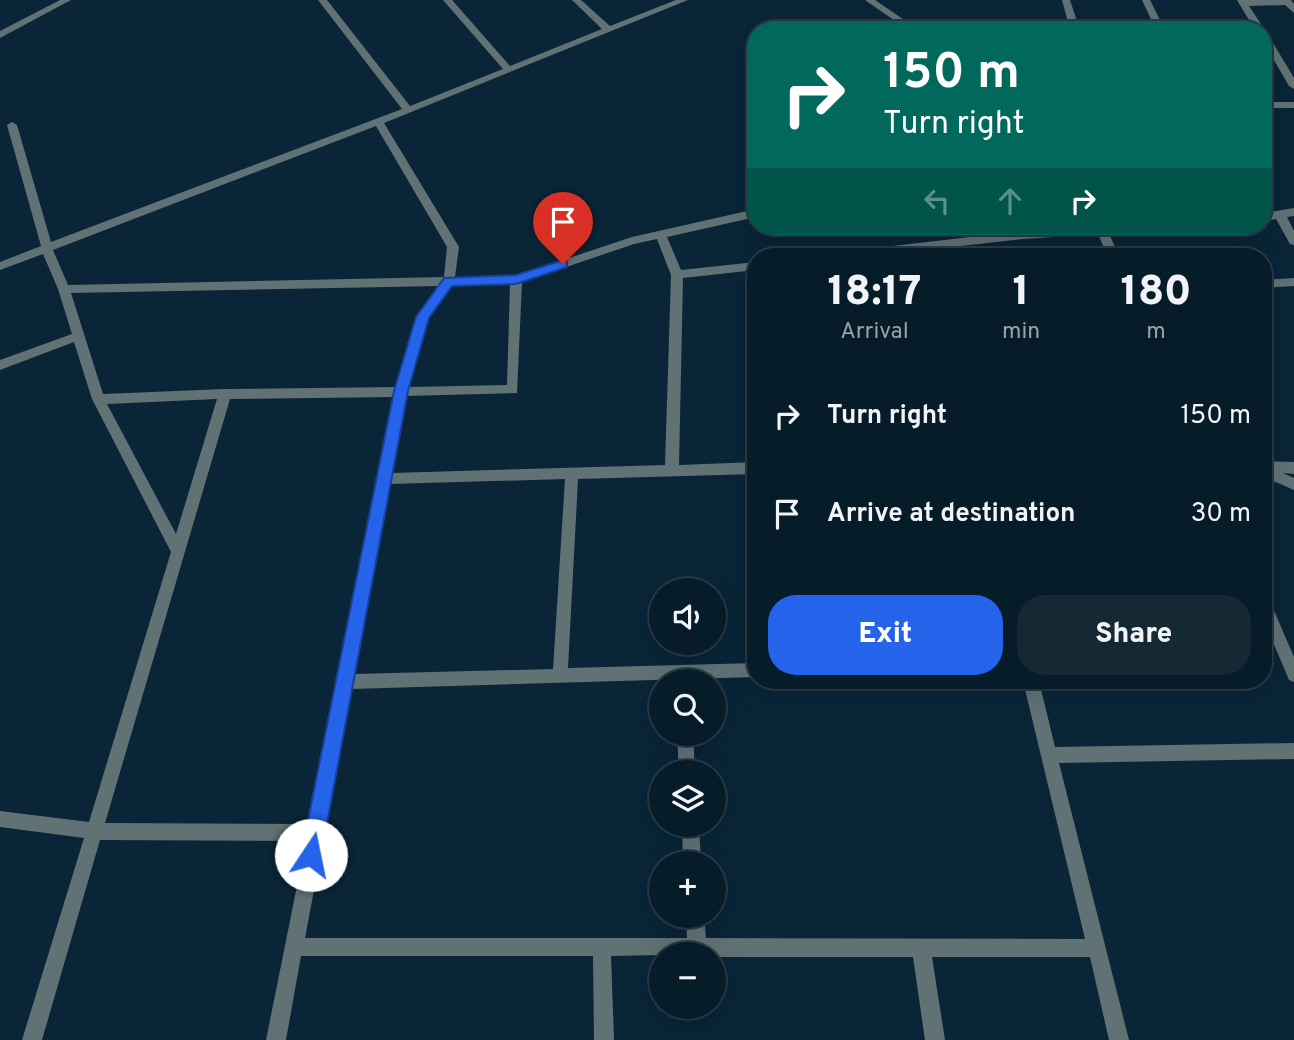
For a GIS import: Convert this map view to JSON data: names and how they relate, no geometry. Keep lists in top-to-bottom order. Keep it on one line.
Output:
{"page":{"turn":["150 m","Turn right"],"eta":["18:17","Arrival","1","min","180","m"],"list":[{"name":"Turn right","value":"150 m"},{"name":"Arrive at destination","value":"30 m"}],"map_buttons":["+","−"],"buttons":["Exit","Share"]}}
